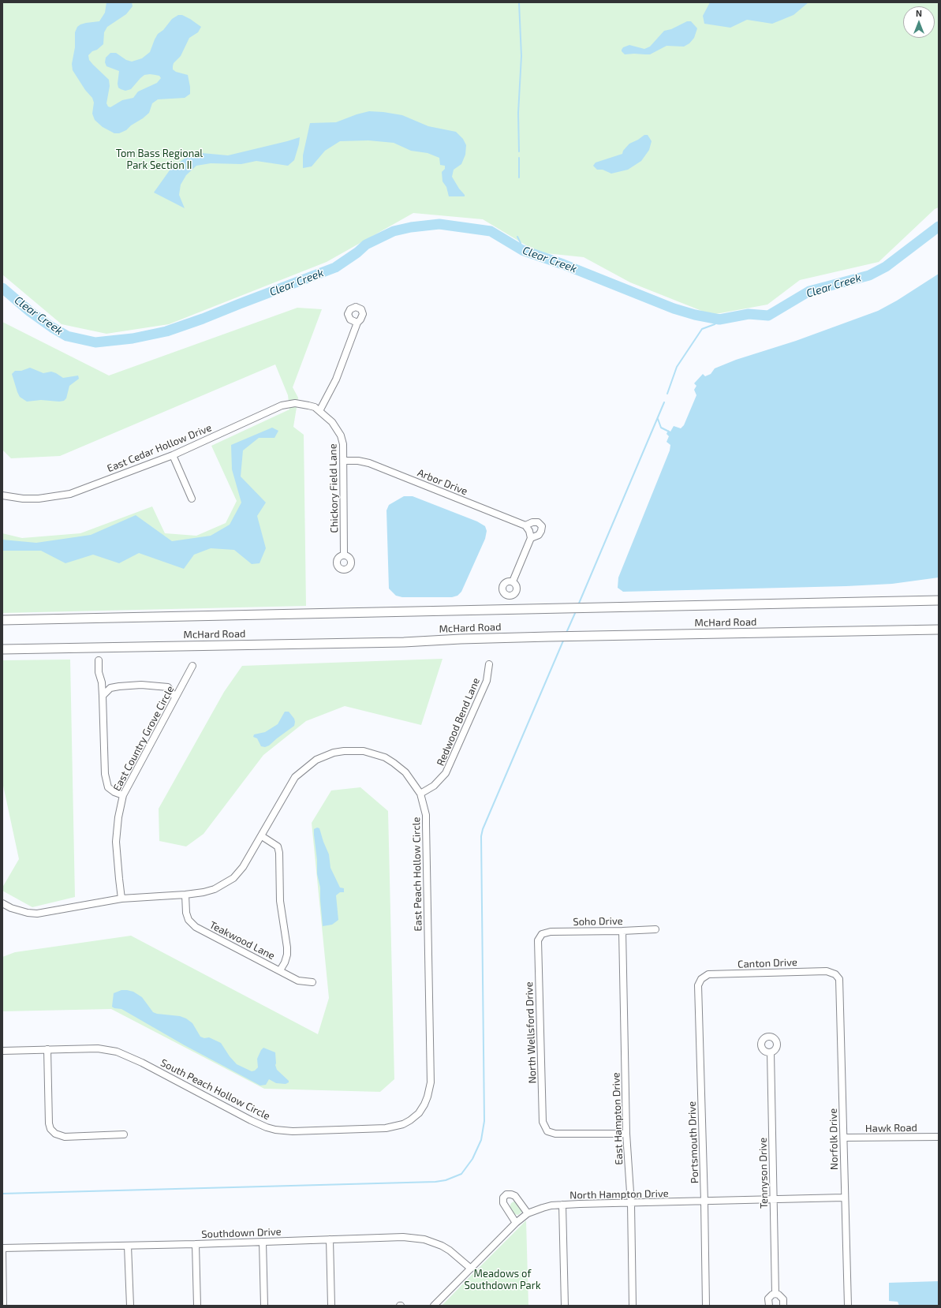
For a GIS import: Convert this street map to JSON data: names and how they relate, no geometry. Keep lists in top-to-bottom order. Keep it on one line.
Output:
{"streets":{"main road":["McHard Road"],"street":["East Cedar Hollow Drive","Arbor Drive","Chickory Field Lane","Redwood Bend Lane","East Country Grove Circle","East Peach Hollow Circle","Soho Drive","Teakwood Lane","Canton Drive","North Wellsford Drive","South Peach Hollow Circle","East Hampton Drive","Hawk Road","Norfolk Drive","Portsmouth Drive","Tennyson Drive","North Hampton Drive","Southdown Drive"]},"crossings":[["East Cedar Hollow Drive","Chickory Field Lane"],["Arbor Drive","Chickory Field Lane"],["Redwood Bend Lane","East Peach Hollow Circle"],["East Country Grove Circle","East Peach Hollow Circle"],["East Peach Hollow Circle","Teakwood Lane"],["East Peach Hollow Circle","South Peach Hollow Circle"],["Soho Drive","North Wellsford Drive"],["Soho Drive","East Hampton Drive"],["Canton Drive","Norfolk Drive"],["Canton Drive","Portsmouth Drive"],["North Wellsford Drive","East Hampton Drive"],["East Hampton Drive","North Hampton Drive"],["Hawk Road","Norfolk Drive"],["Norfolk Drive","North Hampton Drive"],["Portsmouth Drive","North Hampton Drive"],["Tennyson Drive","North Hampton Drive"],["North Hampton Drive","Southdown Drive"]],"water":["Clear Creek"],"parks":["Tom Bass Regional Park Section II","Meadows of Southdown Park"],"north":"top"}
